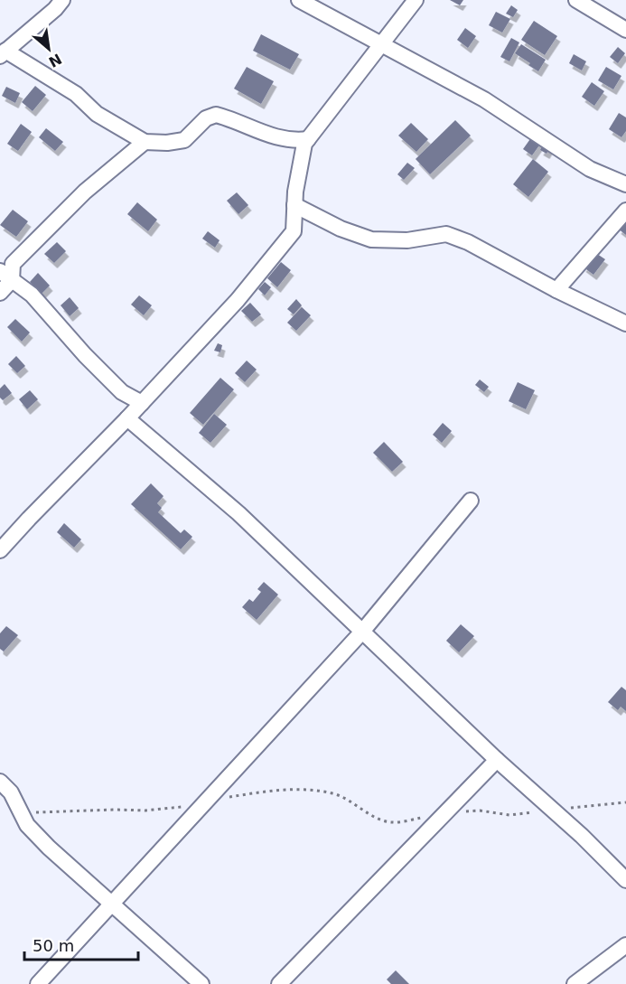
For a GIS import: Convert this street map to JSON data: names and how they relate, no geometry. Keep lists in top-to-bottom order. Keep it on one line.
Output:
{"scale_bar":"50 m","north":"bottom right"}
